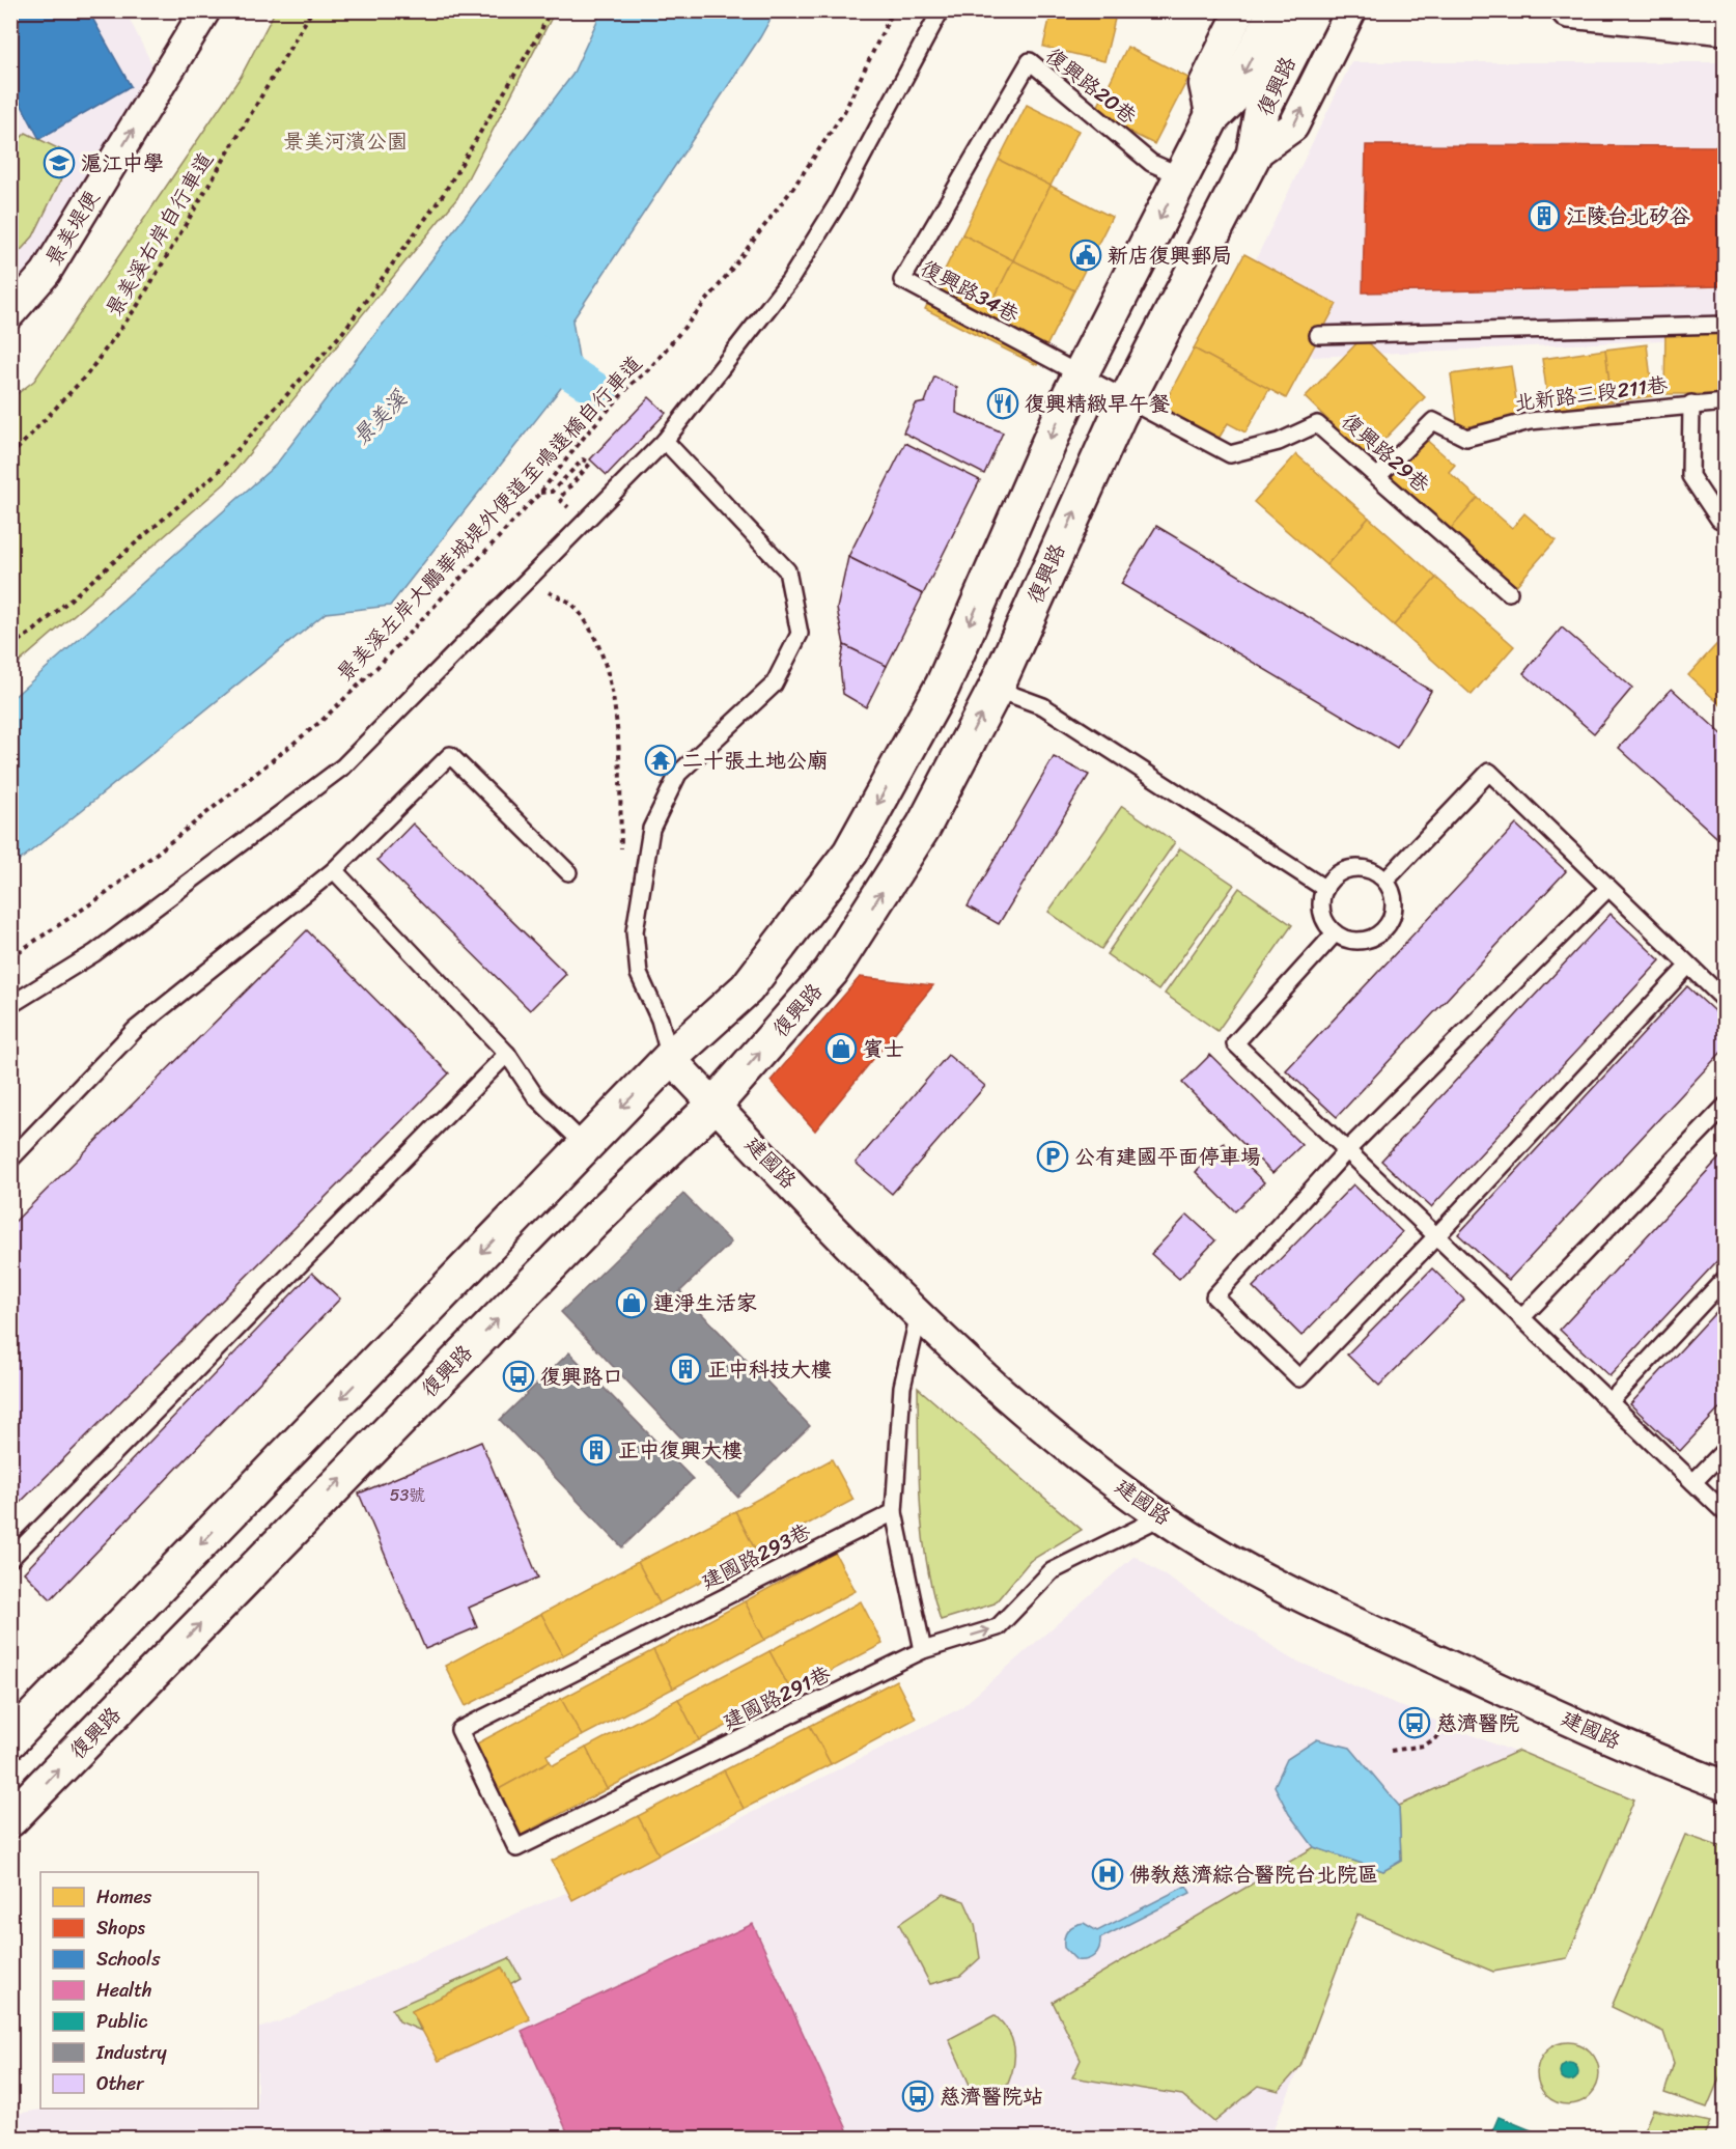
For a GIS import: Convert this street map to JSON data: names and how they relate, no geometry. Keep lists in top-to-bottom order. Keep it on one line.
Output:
{"streets":{"main road":["復興路"],"street":["景美堤便","建國路"],"lane":["復興路20巷","復興路34巷","北新路三段211巷","復興路29巷","建國路293巷","建國路291巷"],"path":["景美溪右岸自行車道","景美溪左岸大鵬華城堤外便道至鳴遠橋自行車道"]},"crossings":[["復興路20巷","復興路"],["復興路20巷","復興路34巷"],["復興路","復興路34巷"],["復興路","復興路29巷"],["復興路","建國路"],["復興路34巷","復興路29巷"],["北新路三段211巷","復興路29巷"],["建國路","建國路291巷"],["建國路293巷","建國路291巷"]],"one_way":["景美堤便"],"water":["景美溪"],"parks":["景美河濱公園"],"places":{"school or university":["滬江中學"],"building":["江陵台北矽谷","正中科技大樓","正中復興大樓"],"public building":["新店復興郵局"],"restaurant":["復興精緻早午餐"],"temple":["二十張土地公廟"],"shop":["賓士","連淨生活家"],"parking":["公有建國平面停車場"],"bus stop":["復興路口","慈濟醫院","慈濟醫院站"],"hospital":["佛教慈濟綜合醫院台北院區"]},"house_numbers":["53號"],"legend":["Homes","Shops","Schools","Health","Public","Industry","Other"]}
